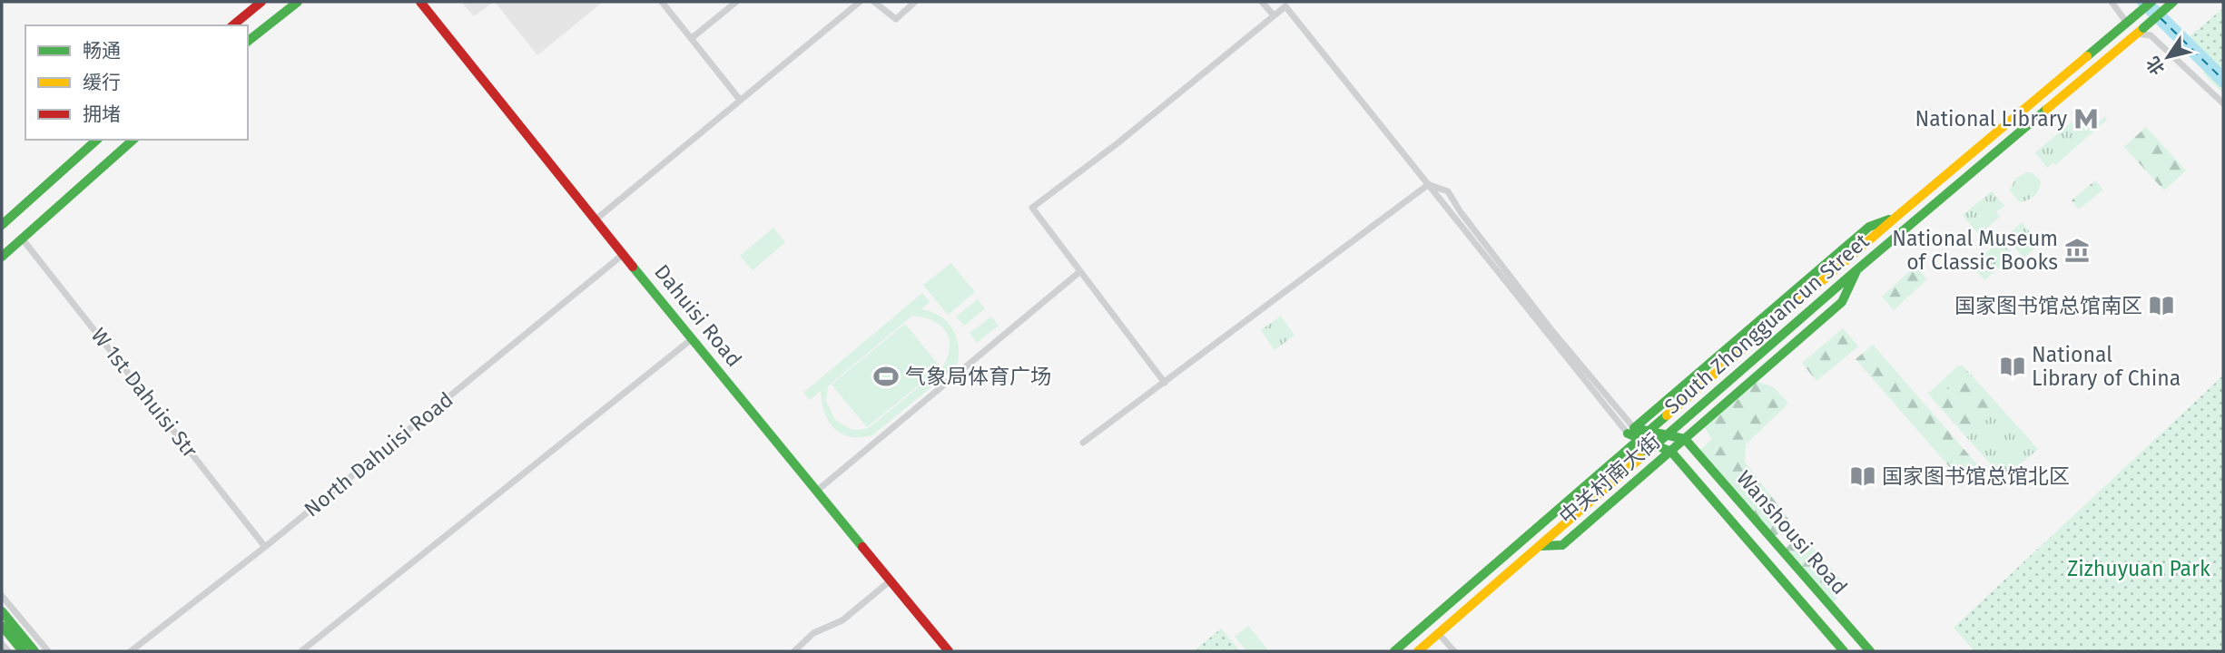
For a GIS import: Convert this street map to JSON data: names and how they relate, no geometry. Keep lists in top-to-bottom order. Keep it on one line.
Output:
{"streets":{"main road":["Dahuisi Road","South Zhongguancun Street","中关村南大街","Wanshousi Road"],"street":["W 1st Dahuisi Str","North Dahuisi Road"]},"crossings":[["Dahuisi Road","North Dahuisi Road"],["South Zhongguancun Street","中关村南大街"],["W 1st Dahuisi Str","North Dahuisi Road"],["中关村南大街","Wanshousi Road"]],"parks":["Zizhuyuan Park"],"places":{"metro station":["National Library"],"museum":["National Museum of Classic Books"],"library":["国家图书馆总馆南区","National Library of China","国家图书馆总馆北区"],"sports":["气象局体育广场"]},"legend":["畅通","缓行","拥堵"],"north":"bottom left"}
